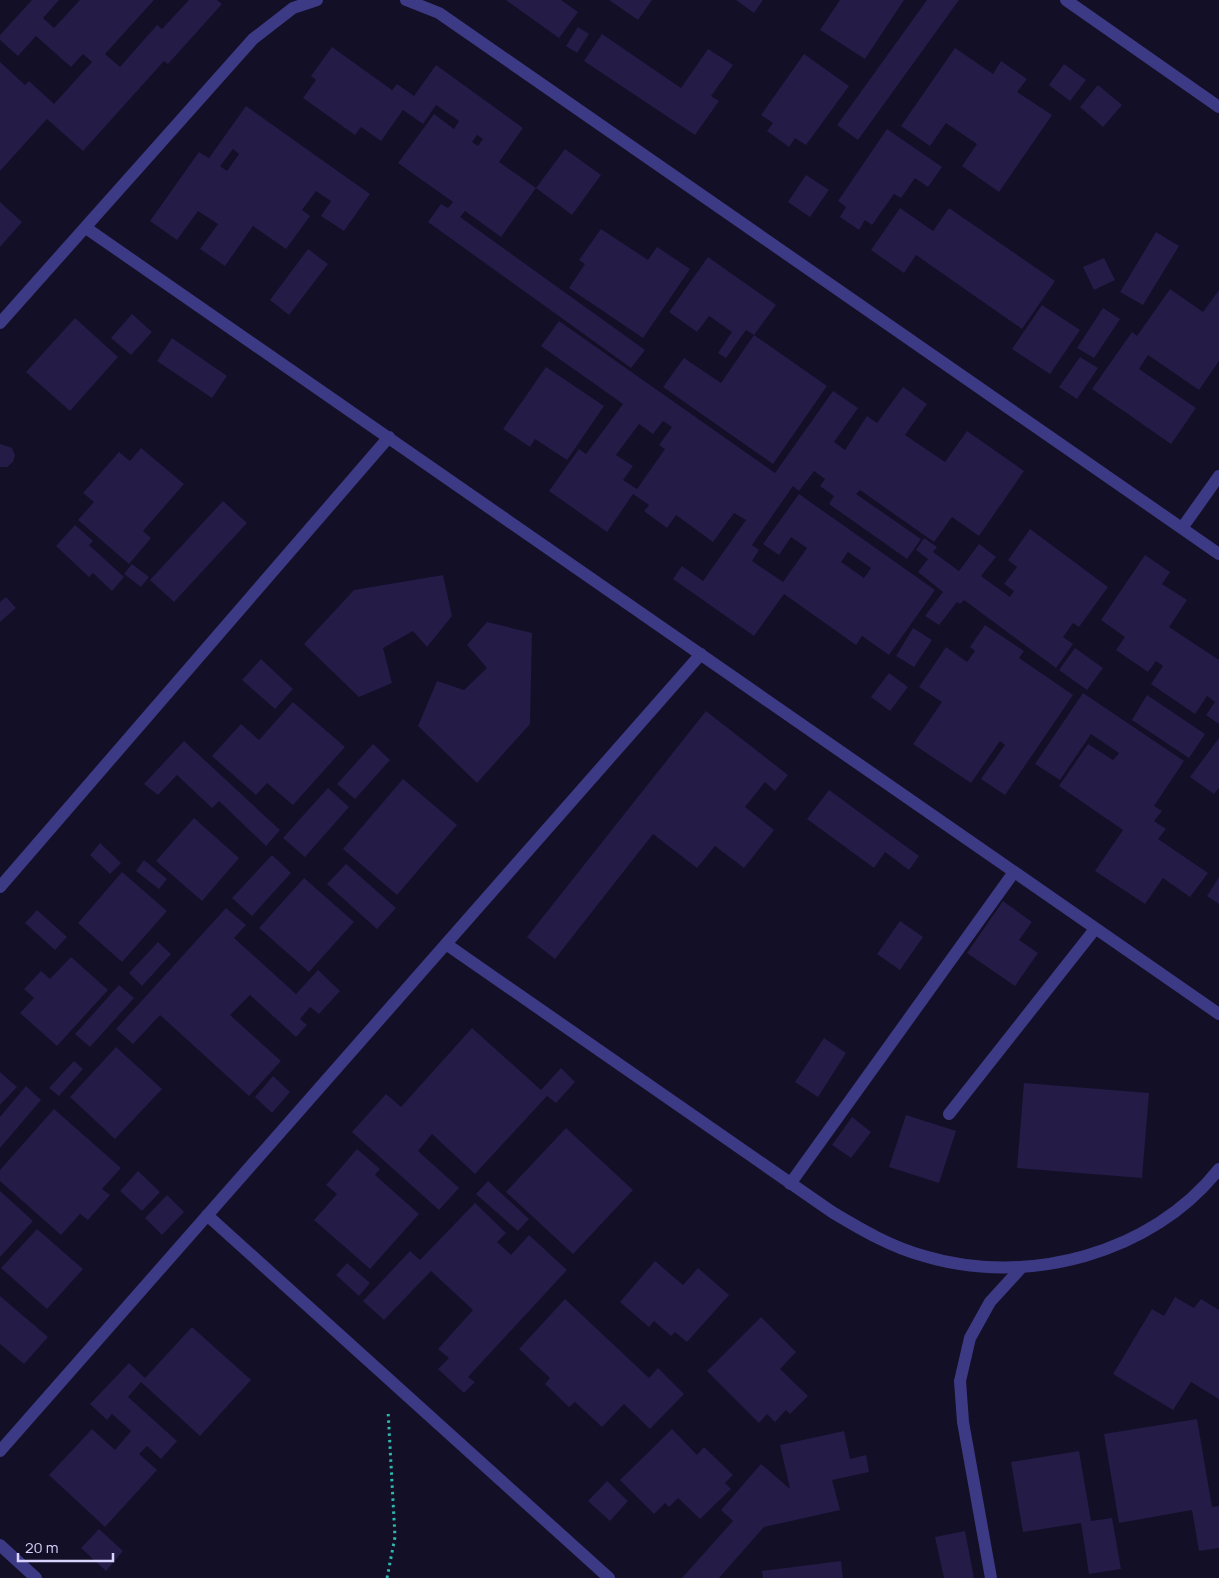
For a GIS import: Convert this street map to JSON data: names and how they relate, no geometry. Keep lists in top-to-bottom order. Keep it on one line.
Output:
{"scale_bar":"20 m"}
